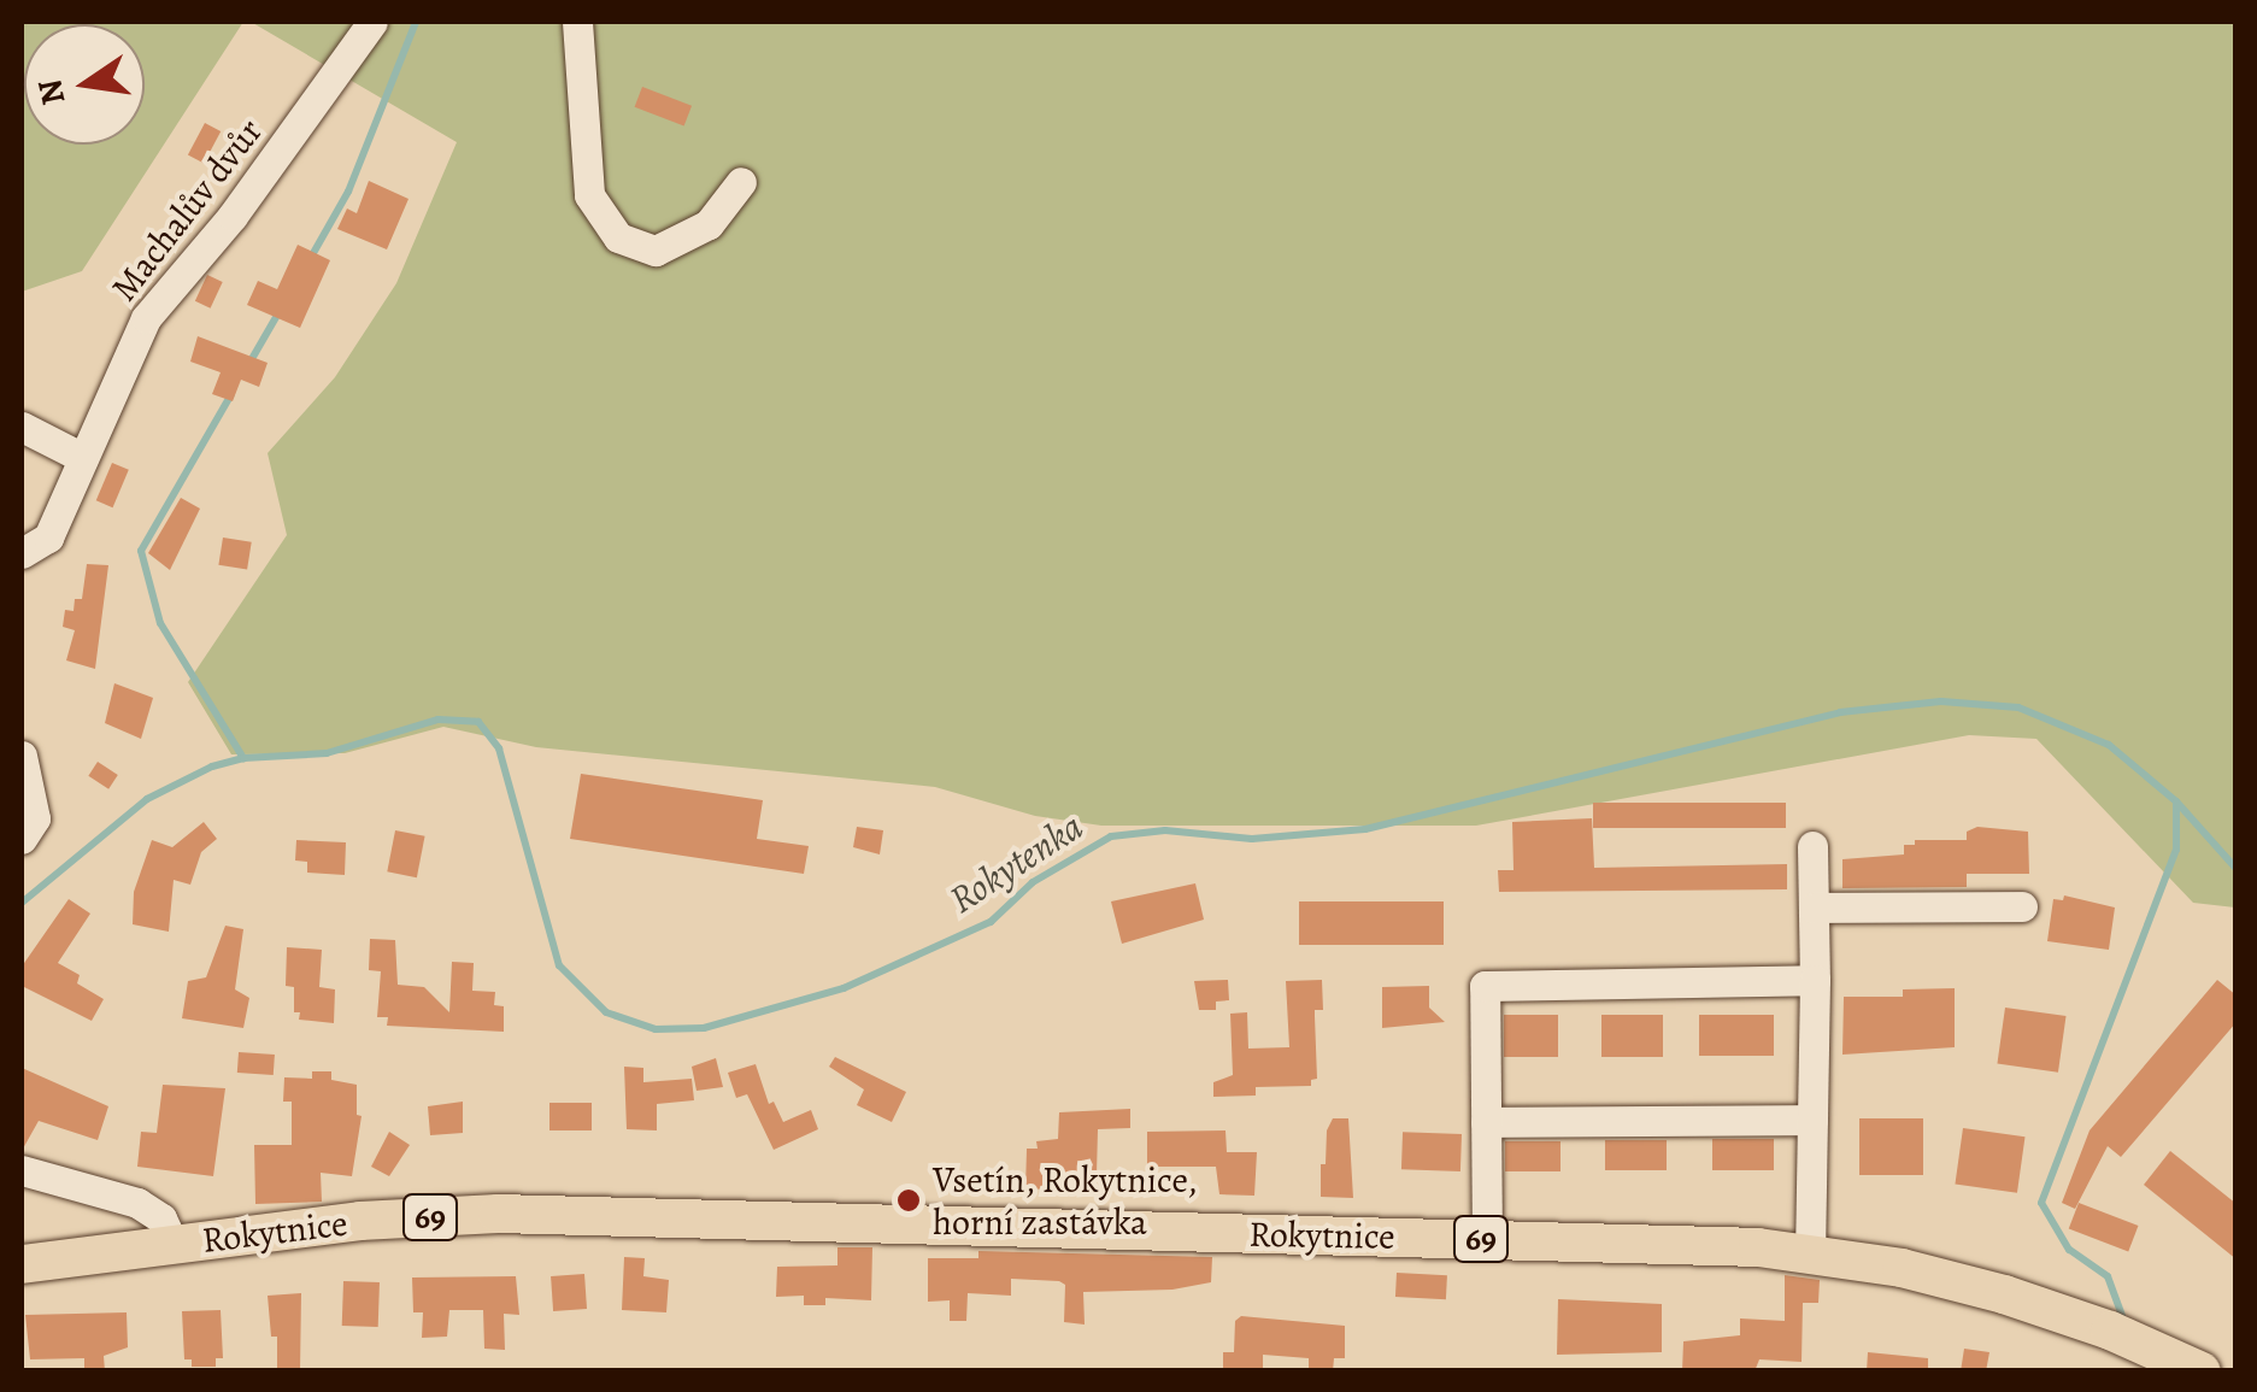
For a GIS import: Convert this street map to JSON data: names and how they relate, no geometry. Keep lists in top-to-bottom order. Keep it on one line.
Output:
{"streets":{"main road":["69","Rokytnice"],"street":["Machalův dvůr"]},"water":["Rokytenka"],"places":["Vsetín, Rokytnice, horní zastávka"],"north":"left"}
